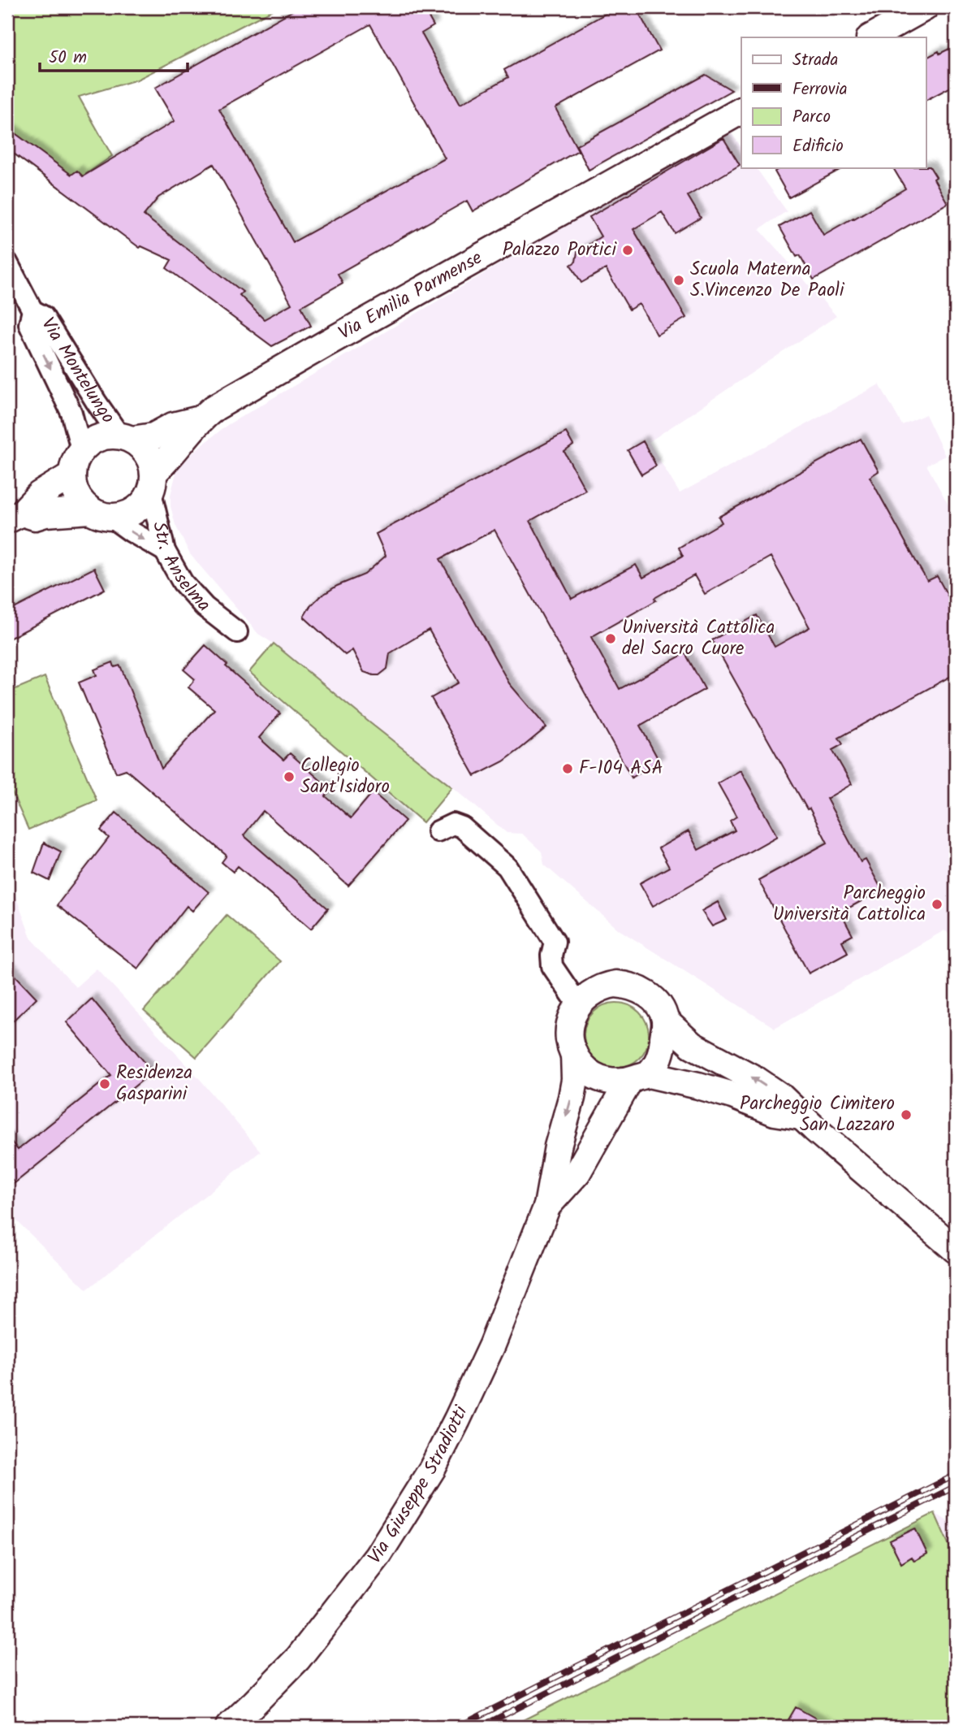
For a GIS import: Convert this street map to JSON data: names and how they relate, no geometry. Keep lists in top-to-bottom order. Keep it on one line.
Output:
{"streets":{"main road":["Via Emilia Parmense","Via Giuseppe Stradiotti"],"street":["Via Montelungo","Str. Anselma"]},"crossings":[["Via Emilia Parmense","Via Montelungo"],["Via Emilia Parmense","Str. Anselma"],["Via Montelungo","Str. Anselma"]],"places":["Palazzo Portici","Scuola Materna S.Vincenzo De Paoli","Università Cattolica del Sacro Cuore","F-104 ASA","Collegio Sant'Isidoro","Parcheggio Università Cattolica","Residenza Gasparini","Parcheggio Cimitero San Lazzaro"],"legend":["Strada","Ferrovia","Parco","Edificio"],"scale_bar":"50 m"}
